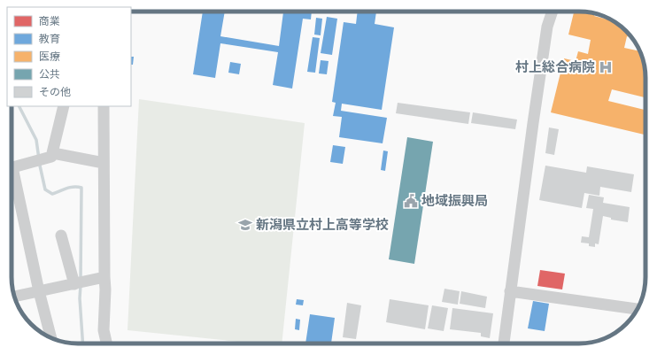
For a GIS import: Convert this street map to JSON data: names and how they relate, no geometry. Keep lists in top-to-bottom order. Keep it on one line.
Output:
{"places":{"hospital":["村上総合病院"],"public building":["地域振興局"],"school or university":["新潟県立村上高等学校"]},"legend":["商業","教育","医療","公共","その他"]}
